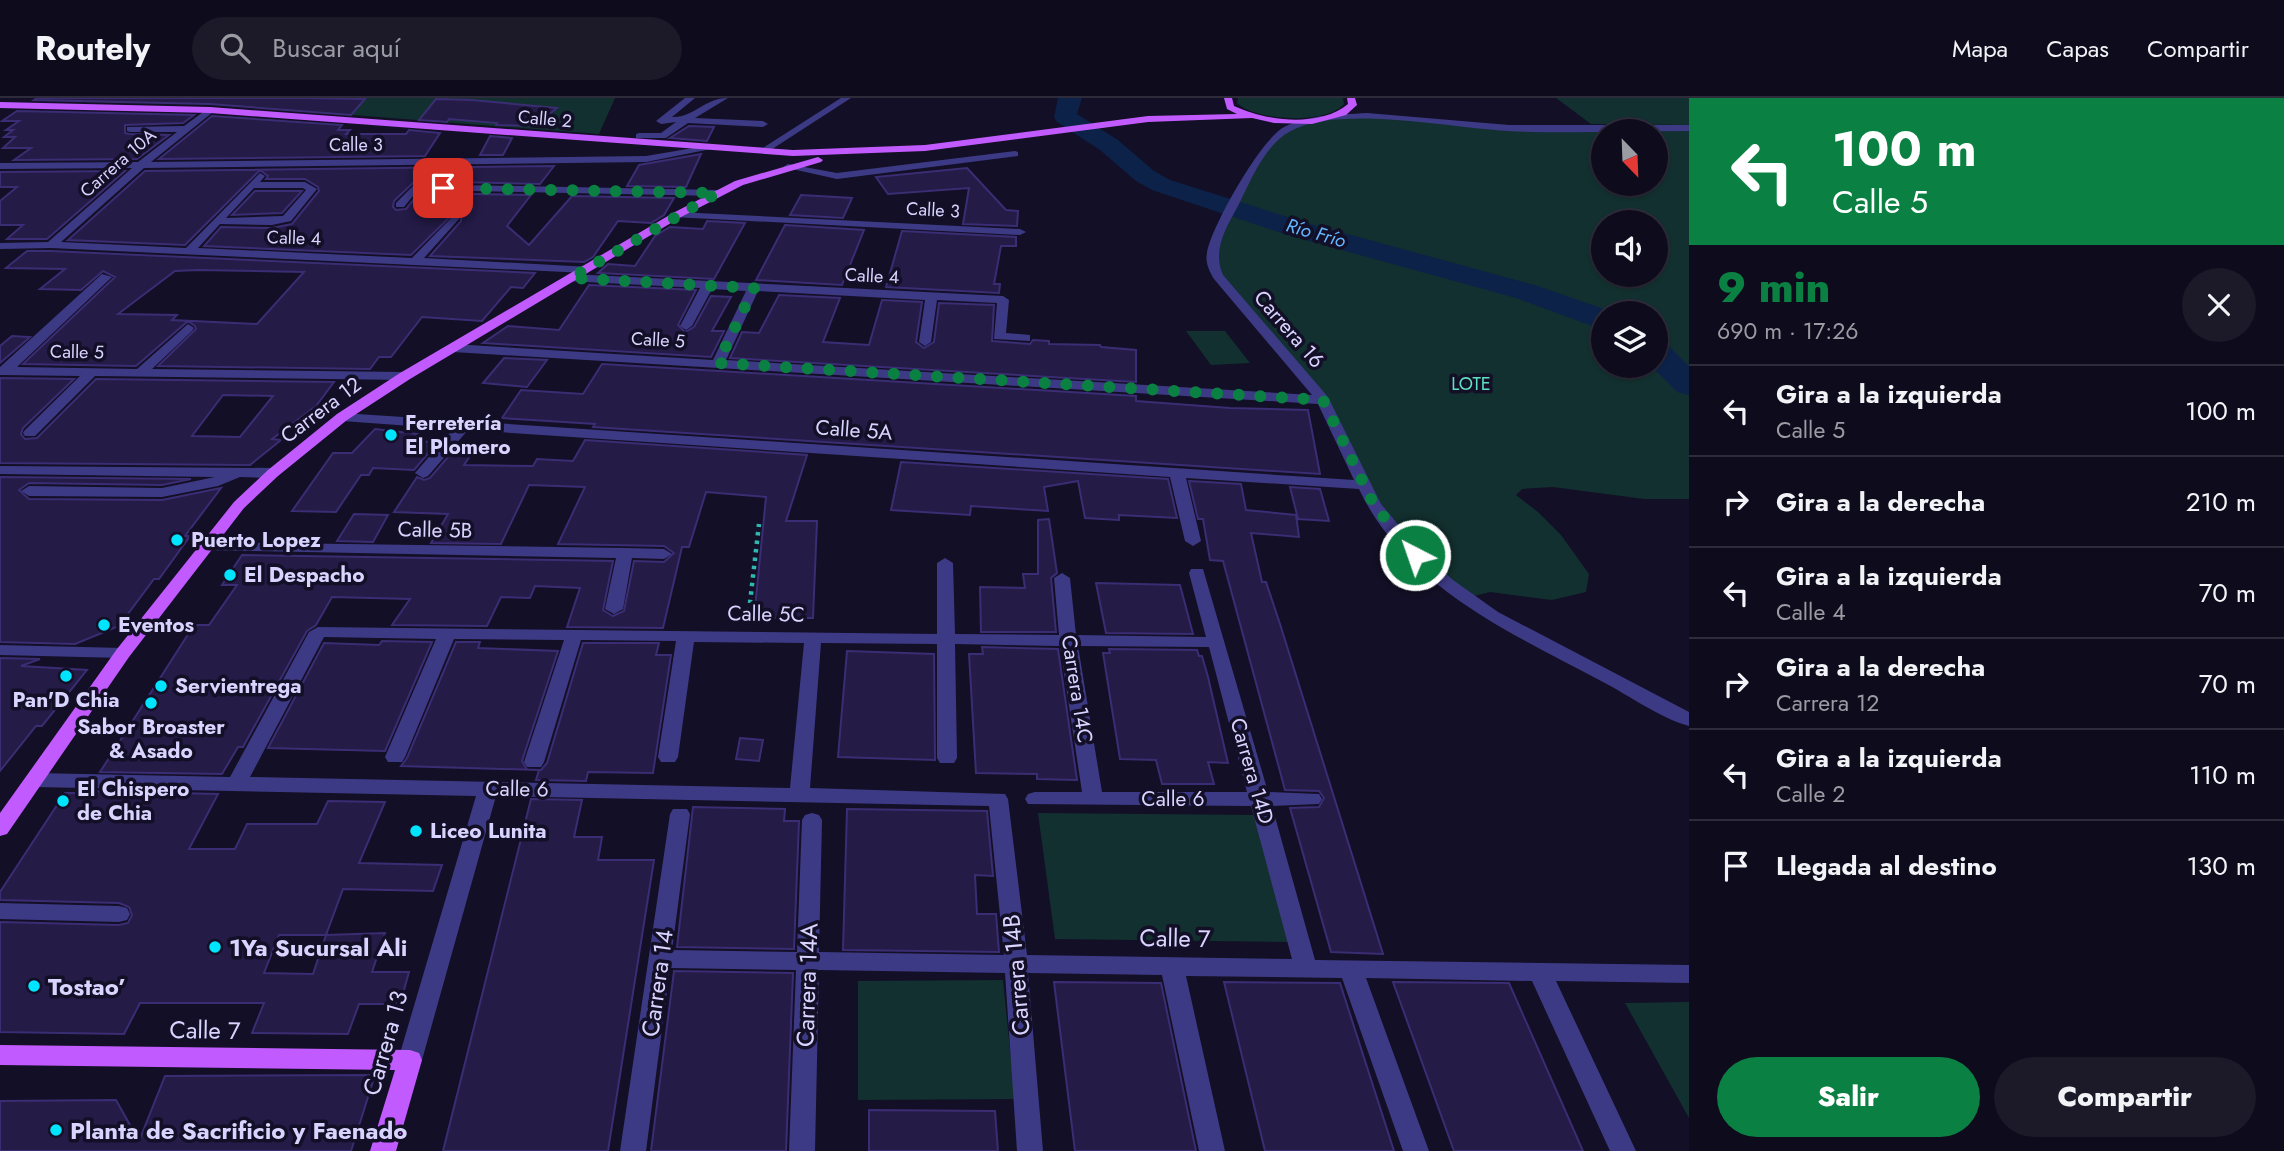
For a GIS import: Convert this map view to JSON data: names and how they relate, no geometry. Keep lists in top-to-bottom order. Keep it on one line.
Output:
{"streets":{"main road":["Calle 2","Carrera 12","Calle 7","Carrera 13"],"street":["Calle 3","Carrera 10A","Calle 4","Carrera 16","Calle 5","Calle 5A","Calle 5B","Calle 5C","Carrera 14C","Carrera 14D","Calle 6","Carrera 14B","Carrera 14","Carrera 14A"]},"crossings":[["Calle 2","Calle 3"],["Calle 2","Carrera 10A"],["Calle 3","Carrera 10A"],["Calle 3","Carrera 12"],["Carrera 10A","Calle 4"],["Calle 4","Carrera 12"],["Carrera 16","Calle 5"],["Carrera 16","Calle 5A"],["Calle 5","Carrera 12"],["Carrera 12","Calle 5A"],["Carrera 12","Calle 5B"],["Carrera 12","Calle 6"],["Calle 5C","Carrera 14C"],["Calle 5C","Carrera 14D"],["Calle 5C","Calle 6"],["Carrera 14C","Calle 6"],["Carrera 14D","Calle 6"],["Carrera 14D","Calle 7"],["Calle 6","Carrera 14B"],["Calle 6","Carrera 13"],["Calle 7","Carrera 14B"],["Calle 7","Carrera 14"],["Calle 7","Carrera 14A"],["Calle 7","Carrera 13"]],"water":["Río Frío"],"parks":["LOTE"],"places":["Ferretería El Plomero","Puerto Lopez","El Despacho","Eventos","Pan'D Chia","Servientrega","Sabor Broaster & Asado","El Chispero de Chia","Liceo Lunita","1Ya Sucursal Ali","Tostao’","Planta de Sacrificio y Faenado"],"north":"bottom right","page":{"header":"Routely","search":"Buscar aquí","nav":["Mapa","Capas","Compartir"],"turn":["100 m","Calle 5"],"heading":["9 min","690 m · 17:26"],"list":[{"name":"Gira a la izquierda","note":"Calle 5","value":"100 m"},{"name":"Gira a la derecha","value":"210 m"},{"name":"Gira a la izquierda","note":"Calle 4","value":"70 m"},{"name":"Gira a la derecha","note":"Carrera 12","value":"70 m"},{"name":"Gira a la izquierda","note":"Calle 2","value":"110 m"},{"name":"Llegada al destino","value":"130 m"}],"buttons":["Salir","Compartir"]}}
